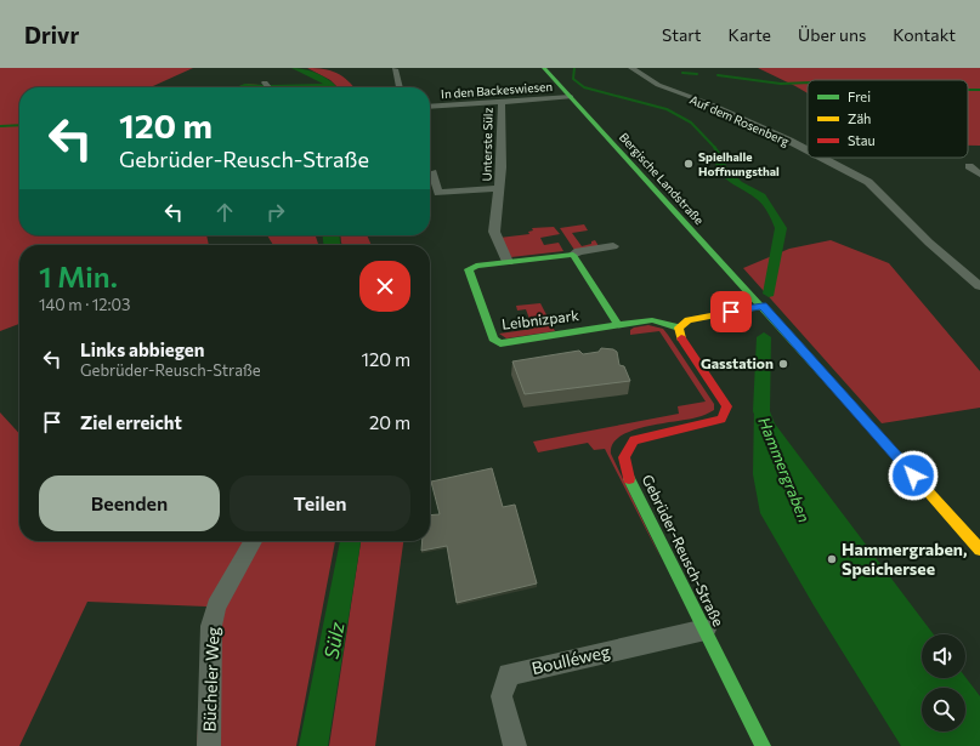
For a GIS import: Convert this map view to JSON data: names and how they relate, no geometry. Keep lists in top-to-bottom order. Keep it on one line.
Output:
{"streets":{"street":["In den Backeswiesen","Auf dem Rosenberg","Unterste Sülz","Bergische Landstraße","Leibnizpark","Gebrüder-Reusch-Straße","Boulléweg","Bücheler Weg"]},"crossings":[["In den Backeswiesen","Unterste Sülz"],["In den Backeswiesen","Bergische Landstraße"],["Unterste Sülz","Leibnizpark"],["Leibnizpark","Gebrüder-Reusch-Straße"],["Gebrüder-Reusch-Straße","Boulléweg"]],"water":["Hammergraben","Sülz"],"places":["Spielhalle Hoffnungsthal","Gasstation","Hammergraben, Speichersee"],"legend":["Frei","Zäh","Stau"],"page":{"header":"Drivr","nav":["Start","Karte","Über uns","Kontakt"],"turn":["120 m","Gebrüder-Reusch-Straße"],"heading":["1 Min.","140 m · 12:03"],"list":[{"name":"Links abbiegen","note":"Gebrüder-Reusch-Straße","value":"120 m"},{"name":"Ziel erreicht","value":"20 m"}],"buttons":["Beenden","Teilen"]}}
